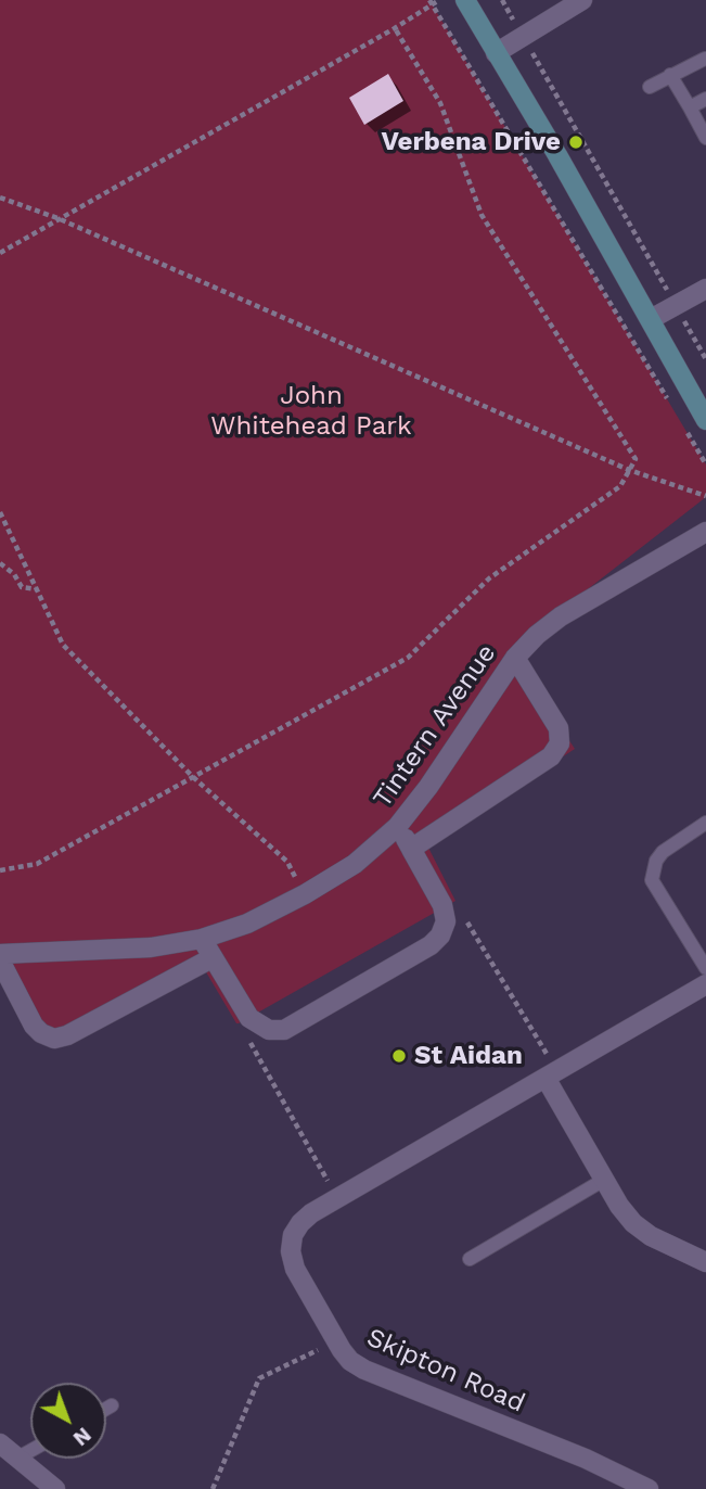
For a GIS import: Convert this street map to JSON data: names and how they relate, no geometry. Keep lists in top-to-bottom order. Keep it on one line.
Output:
{"streets":{"street":["Tintern Avenue","Skipton Road"]},"parks":["John Whitehead Park"],"places":["Verbena Drive","St Aidan"],"north":"bottom right"}
